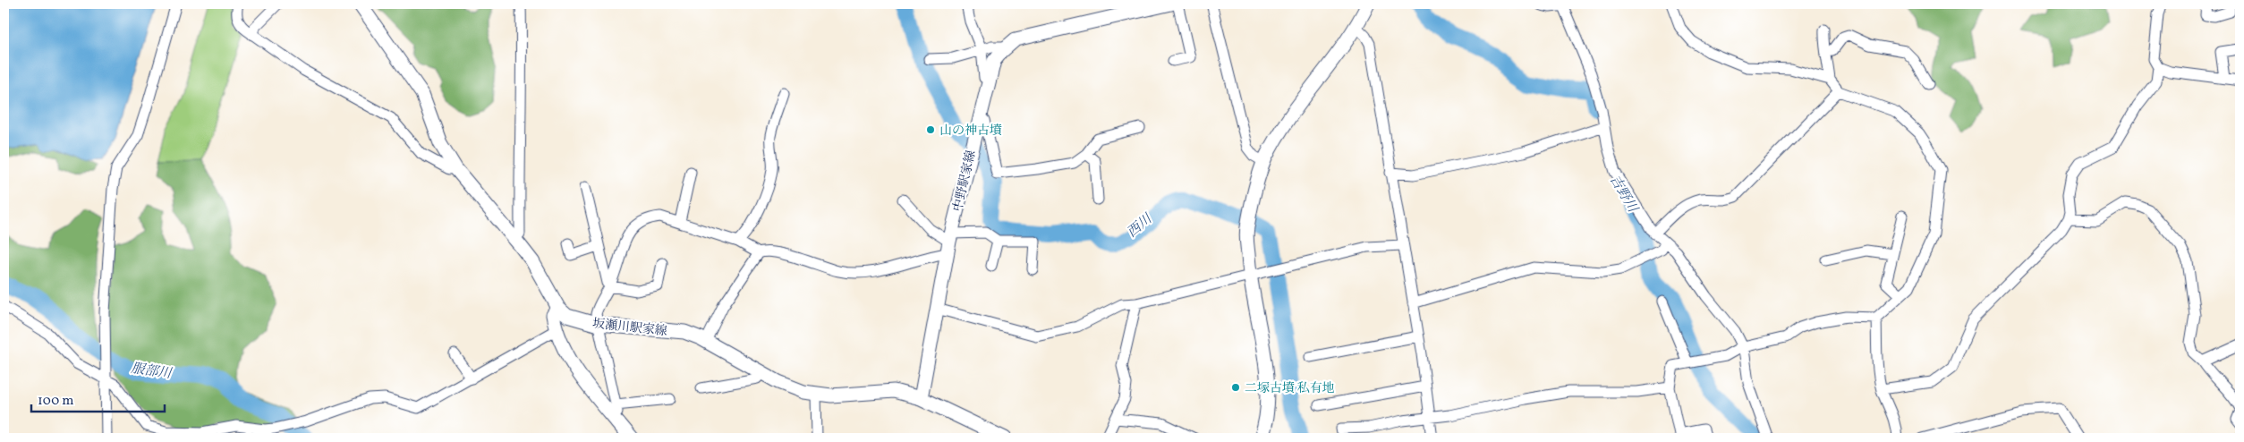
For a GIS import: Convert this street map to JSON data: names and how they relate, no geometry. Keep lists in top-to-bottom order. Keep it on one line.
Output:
{"streets":{"main road":["中野駅家線","坂瀬川駅家線"]},"crossings":[["中野駅家線","坂瀬川駅家線"]],"water":["吉野川","西川","服部川"],"places":["山の神古墳","二塚古墳 私有地"],"scale_bar":"100 m"}
